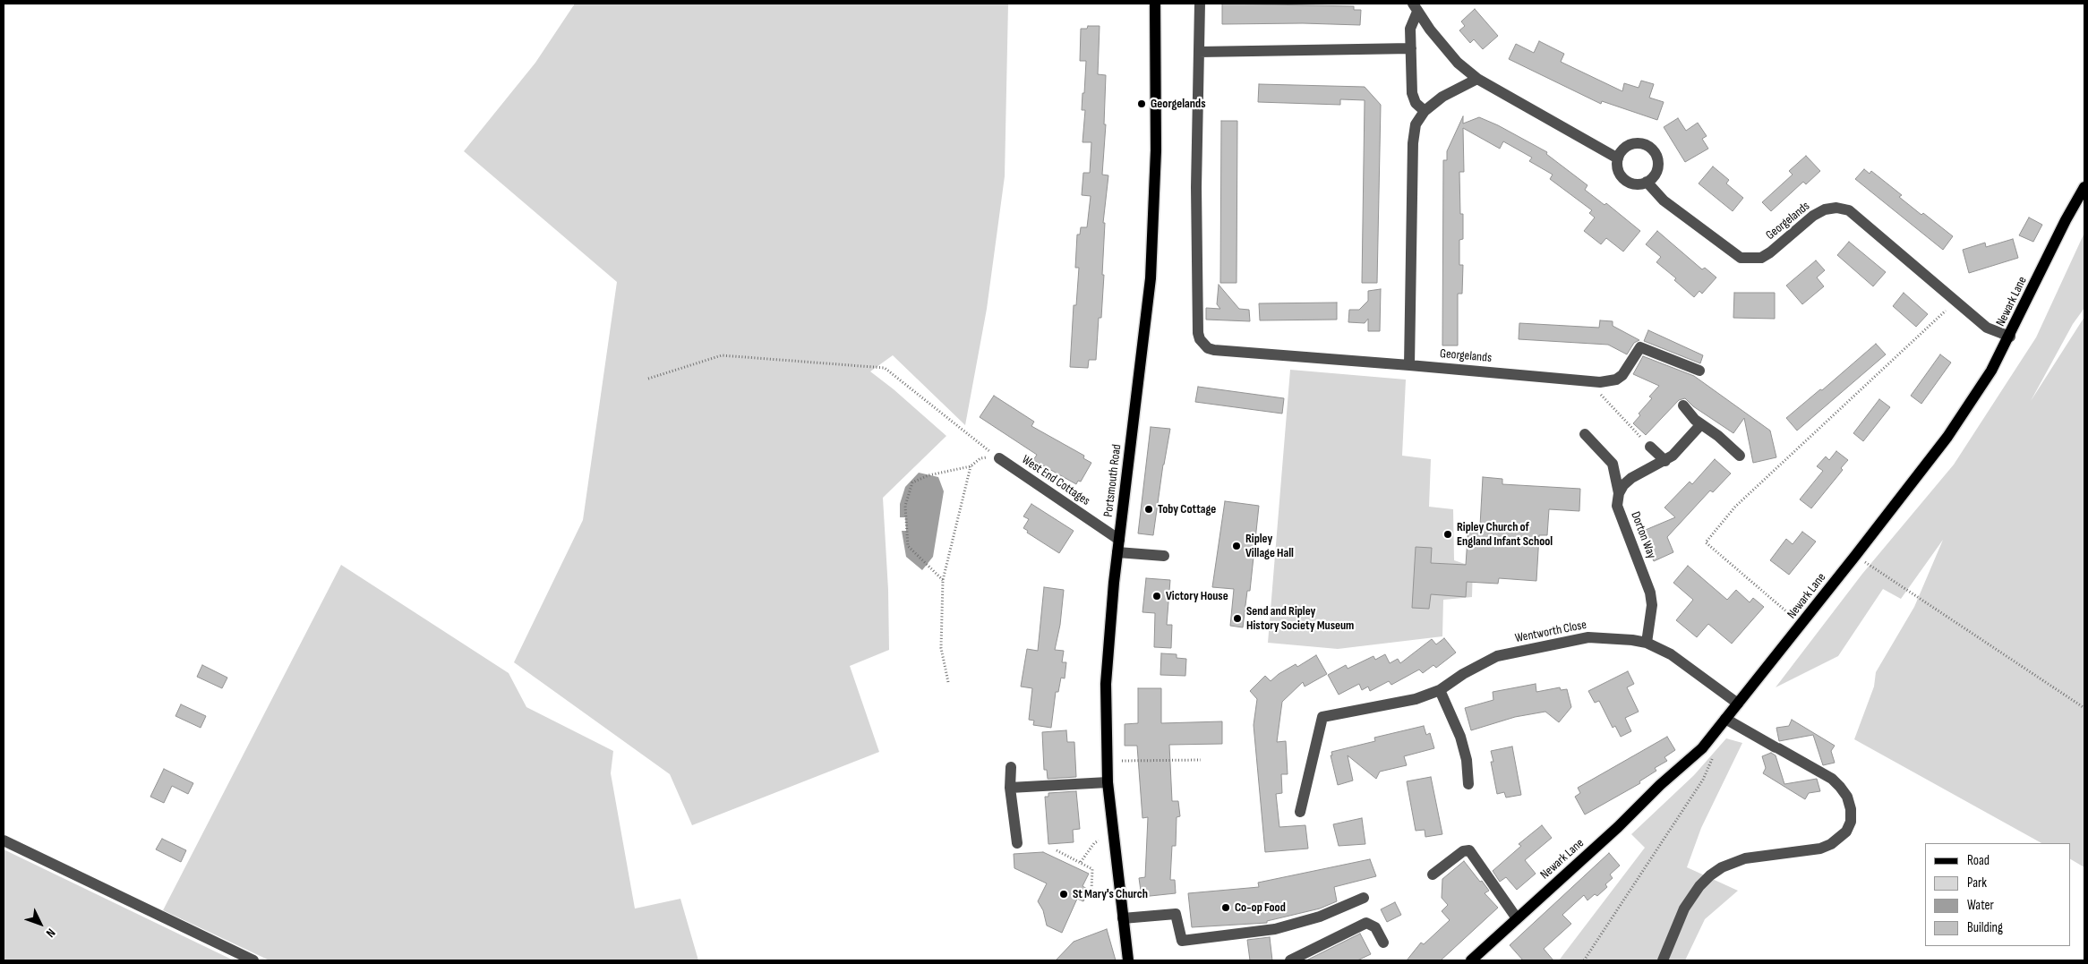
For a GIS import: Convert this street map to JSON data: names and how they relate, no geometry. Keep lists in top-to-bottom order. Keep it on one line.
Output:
{"streets":{"main road":["Newark Lane","Portsmouth Road"],"street":["Georgelands","West End Cottages","Dorton Way","Wentworth Close"]},"crossings":[["Georgelands","Newark Lane"],["Newark Lane","Wentworth Close"],["West End Cottages","Portsmouth Road"],["Dorton Way","Wentworth Close"]],"places":["Georgelands","Toby Cottage","Ripley Church of England Infant School","Ripley Village Hall","Victory House","Send and Ripley History Society Museum","St Mary's Church","Co-op Food"],"legend":["Road","Park","Water","Building"],"north":"bottom right"}
